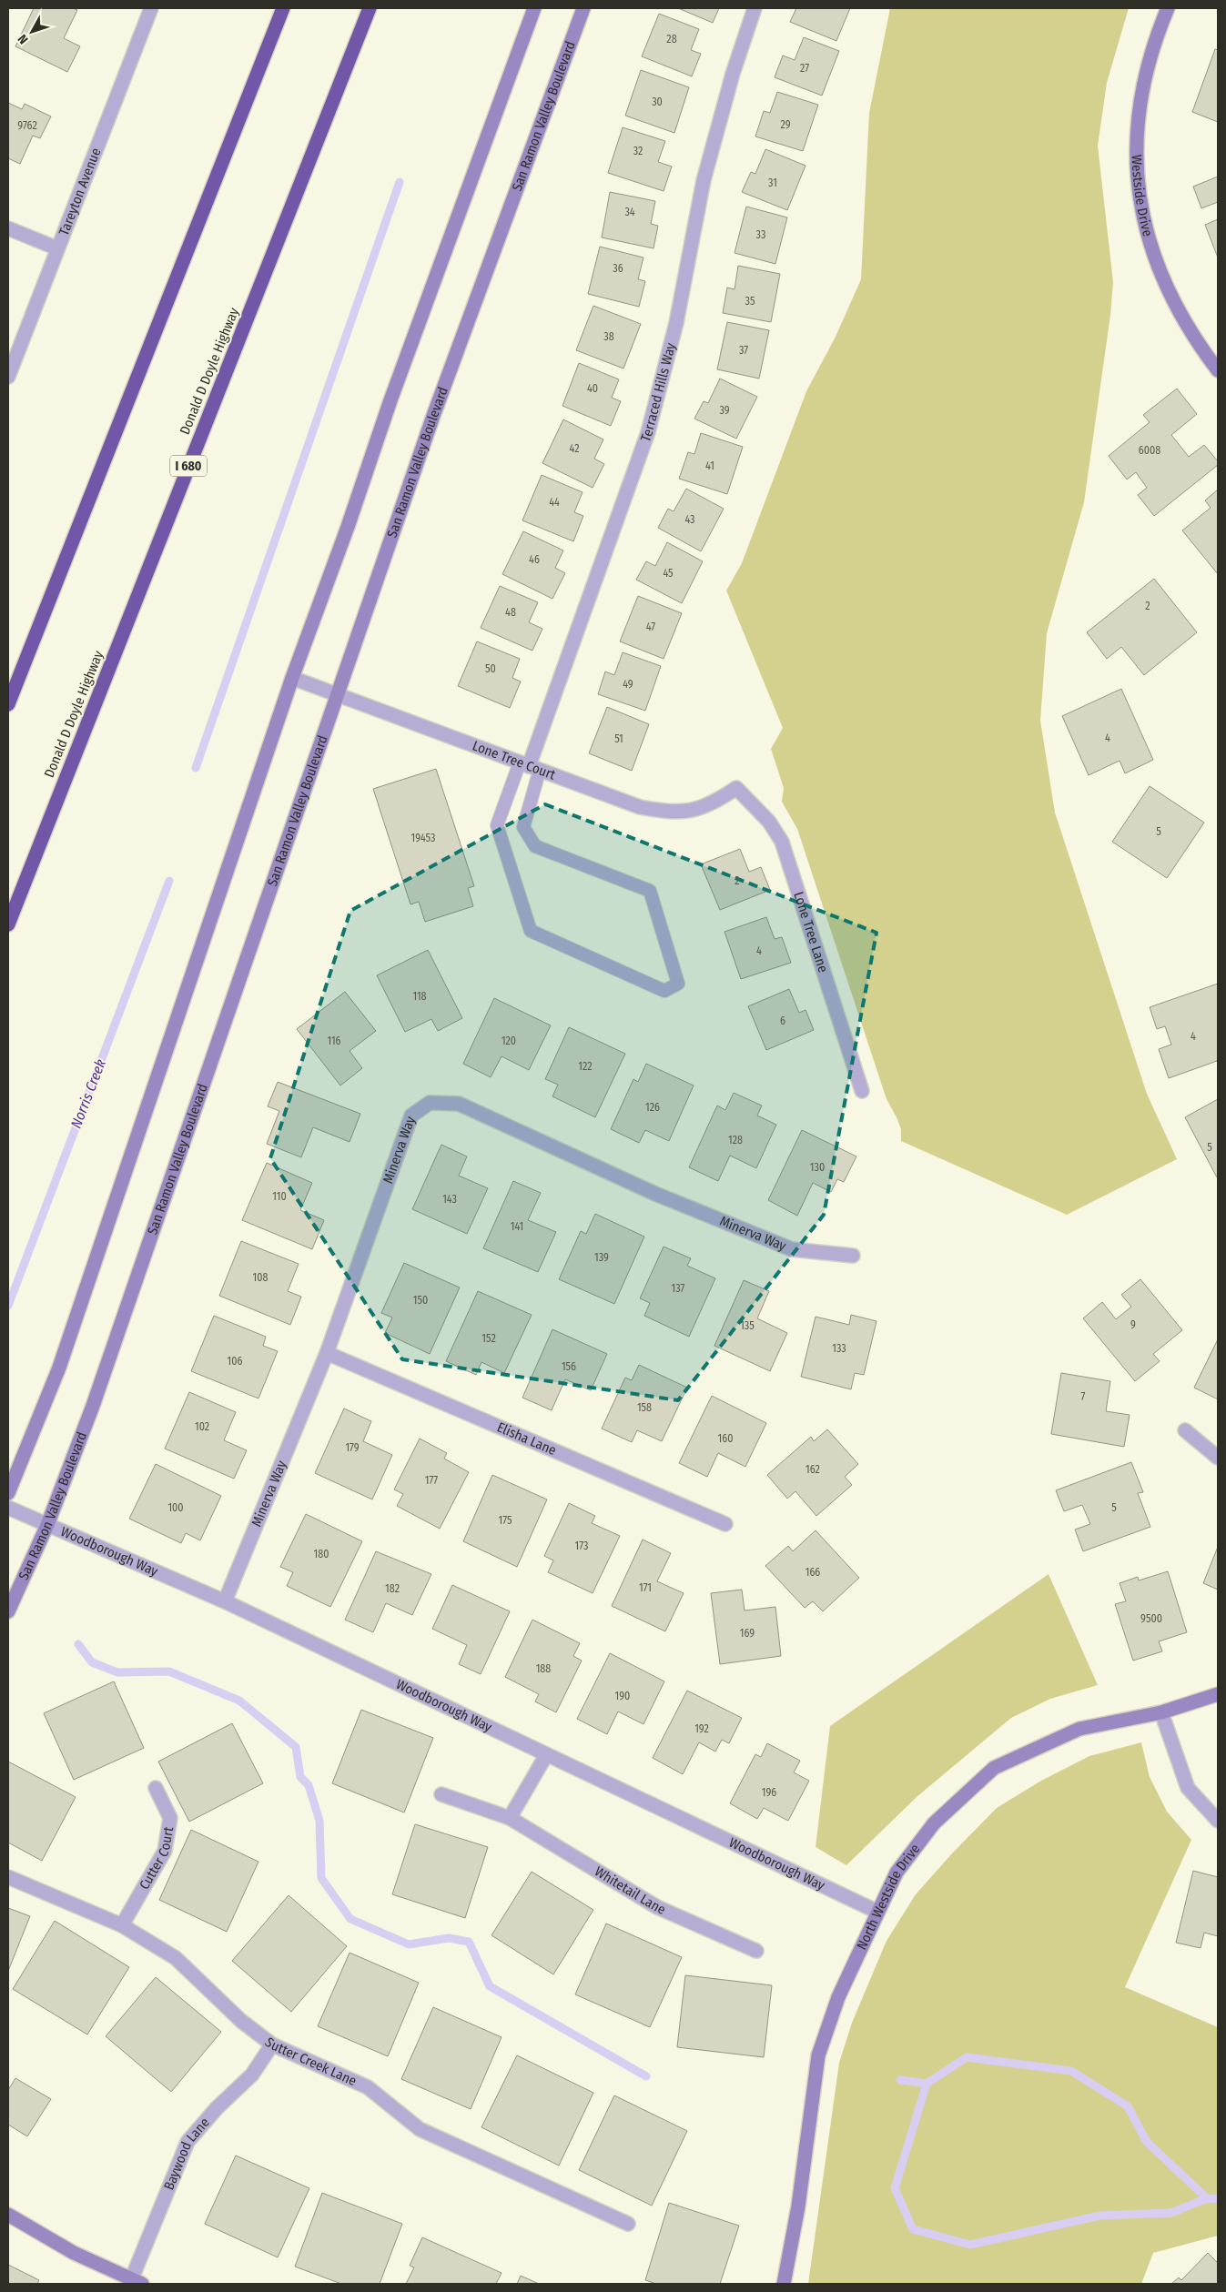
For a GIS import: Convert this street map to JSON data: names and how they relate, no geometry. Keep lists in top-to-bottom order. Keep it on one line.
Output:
{"streets":{"highway":["Donald D Doyle Highway","I 680"],"main road":["San Ramon Valley Boulevard","Westside Drive","North Westside Drive"],"street":["Tareyton Avenue","Terraced Hills Way","Lone Tree Court","Lone Tree Lane","Minerva Way","Elisha Lane","Woodborough Way","Cutter Court","Whitetail Lane","Sutter Creek Lane","Baywood Lane"]},"crossings":[["San Ramon Valley Boulevard","Lone Tree Court"],["San Ramon Valley Boulevard","Woodborough Way"],["Terraced Hills Way","Lone Tree Court"],["Lone Tree Court","Lone Tree Lane"],["Minerva Way","Elisha Lane"],["Minerva Way","Woodborough Way"],["Woodborough Way","North Westside Drive"],["Cutter Court","Sutter Creek Lane"],["Sutter Creek Lane","Baywood Lane"]],"water":["Norris Creek"],"house_numbers":["28","27","30","29","9762","32","31","34","33","36","35","38","37","40","39","42","6008","41","44","43","46","45","2","48","47","50","49","4","51","5","19453","2","4","118","6","4","116","120","122","126","128","5","130","110","143","141","139","108","137","150","9","135","152","133","106","156","7","158","102","160","179","162","177","100","5","175","173","180","166","171","182","9500","169","188","190","192","196"],"north":"bottom left"}
